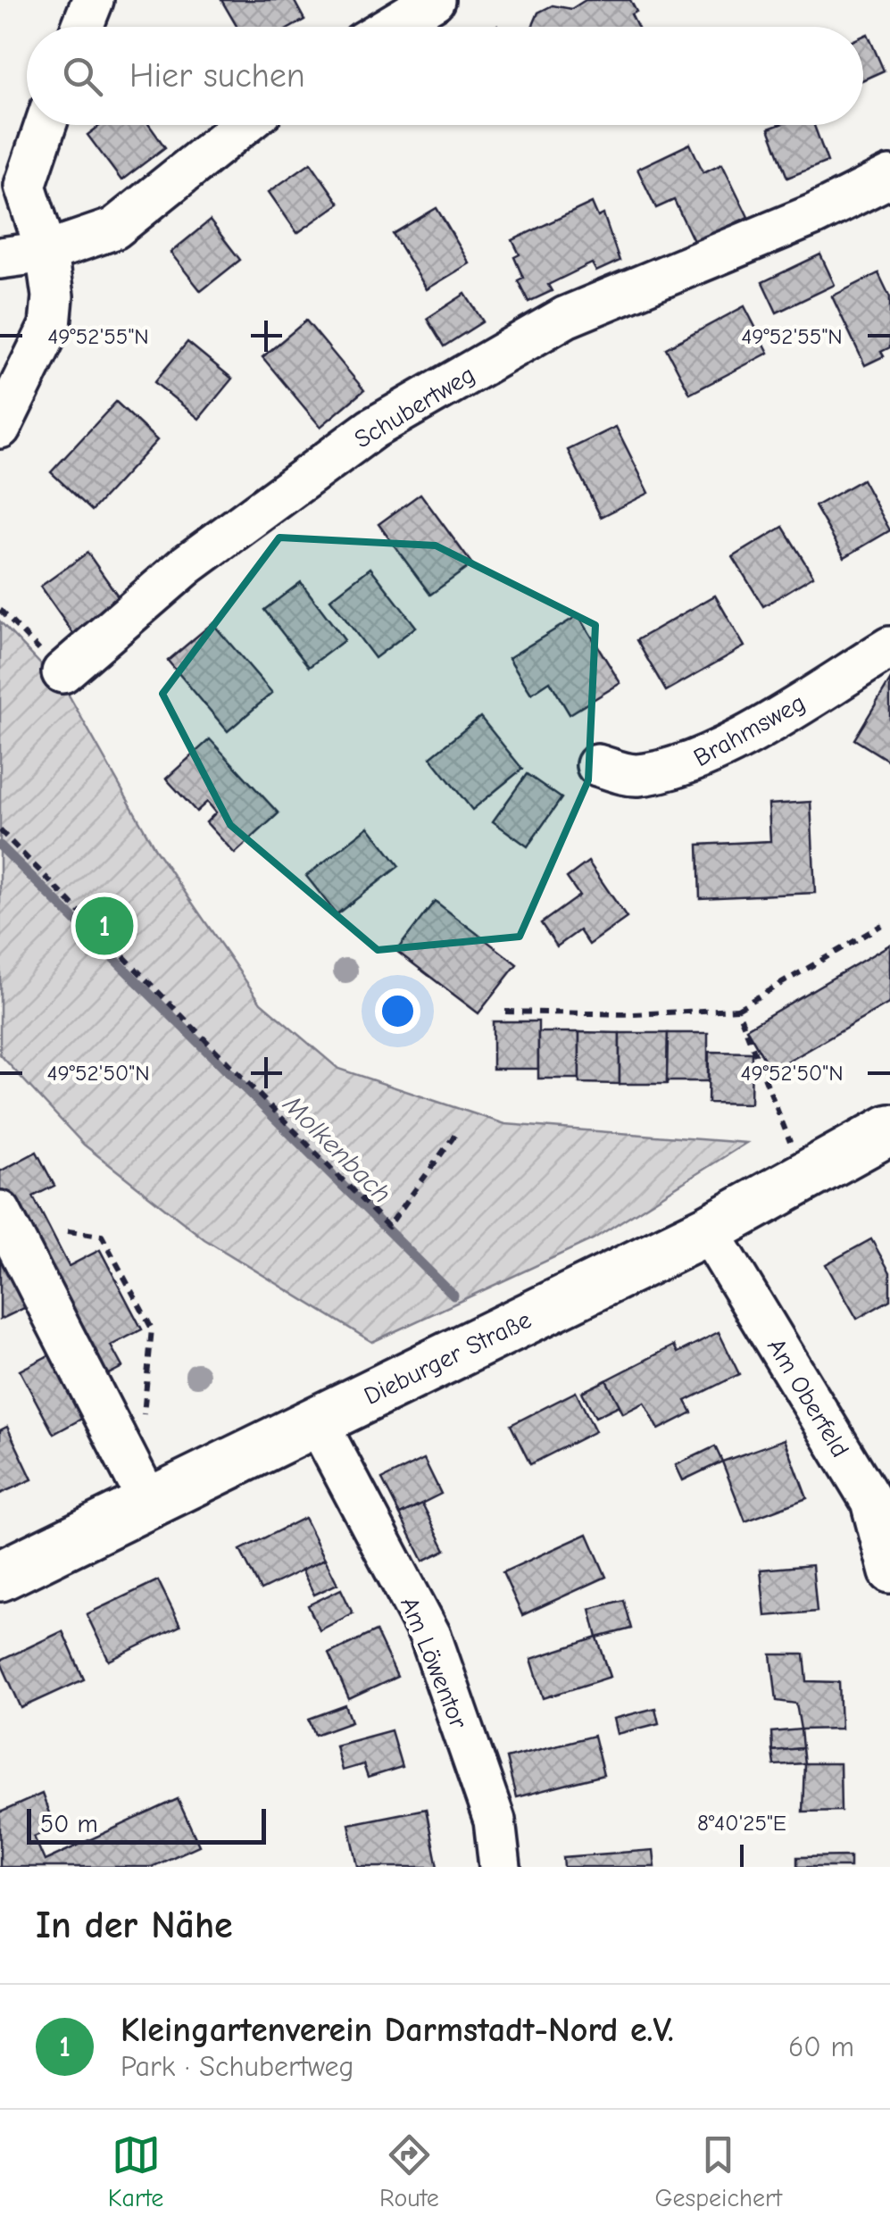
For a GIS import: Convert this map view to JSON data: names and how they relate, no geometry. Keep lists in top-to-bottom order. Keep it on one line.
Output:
{"streets":{"main road":["Dieburger Straße"],"street":["Schubertweg","Brahmsweg","Am Oberfeld","Am Löwentor"]},"crossings":[["Dieburger Straße","Am Oberfeld"],["Dieburger Straße","Am Löwentor"]],"water":["Molkenbach"],"scale_bar":"50 m","page":{"search":"Hier suchen","pins":"1","scale":"50 m","heading":"In der Nähe","list":[{"mark":"1","name":"Kleingartenverein Darmstadt-Nord e.V.","note":"Park · Schubertweg","value":"60 m"}],"nav":["Karte","Route","Gespeichert"]},"coordinates":["49°52'55\"N","49°52'50\"N","8°40'25\"E"]}
